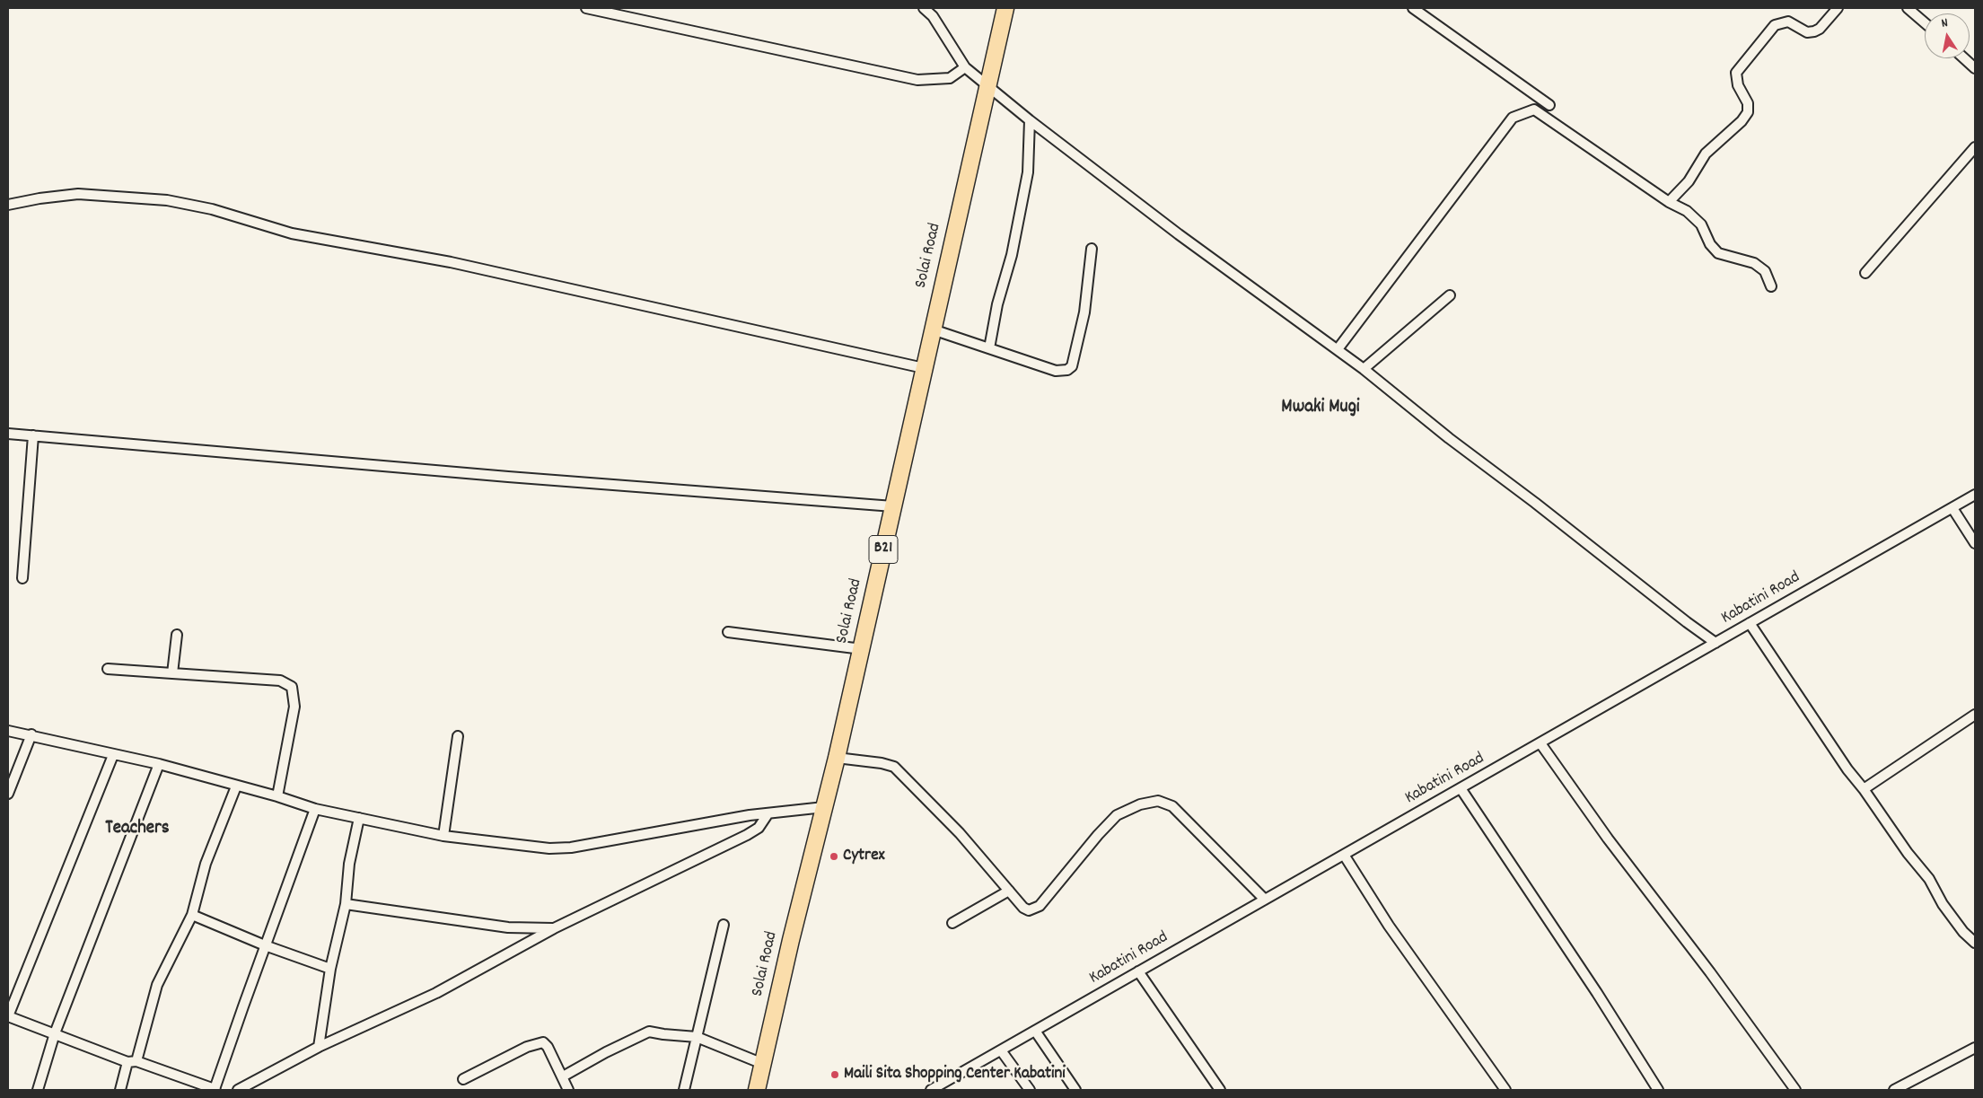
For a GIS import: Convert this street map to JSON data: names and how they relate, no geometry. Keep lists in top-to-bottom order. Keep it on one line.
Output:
{"streets":{"highway":["Solai Road","B21"],"street":["Kabatini Road"]},"districts":["Mwaki Mugi","Teachers"],"places":["Cytrex","Maili Sita Shopping Center Kabatini"],"north":"top"}
